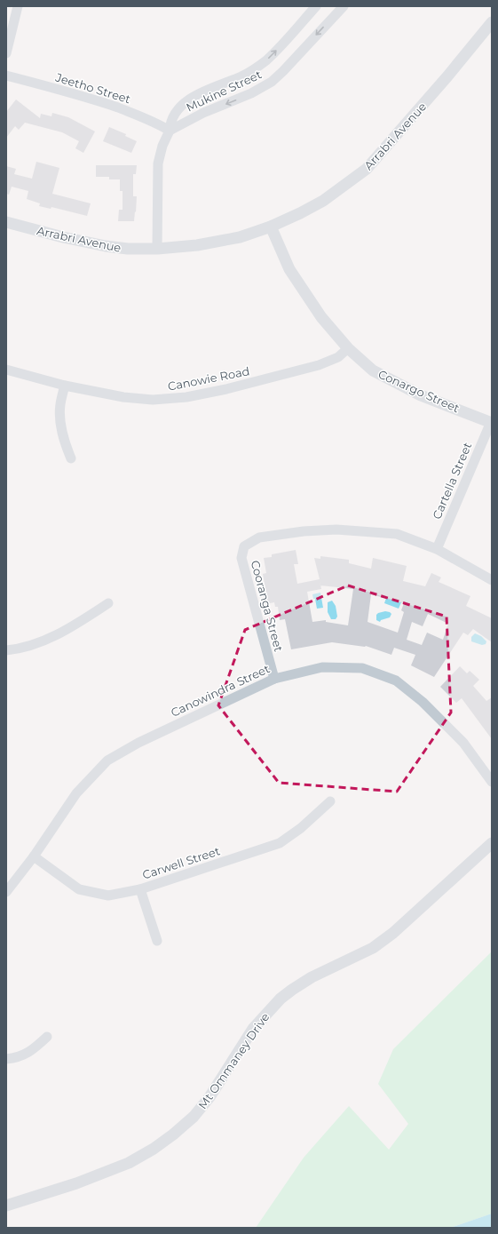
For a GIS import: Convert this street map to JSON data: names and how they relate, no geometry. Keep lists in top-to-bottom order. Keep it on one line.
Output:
{"streets":{"street":["Jeetho Street","Mukine Street","Arrabri Avenue","Canowie Road","Conargo Street","Cartella Street","Cooranga Street","Canowindra Street","Carwell Street","Mt Ommaney Drive"]},"crossings":[["Jeetho Street","Mukine Street"],["Mukine Street","Arrabri Avenue"],["Arrabri Avenue","Conargo Street"],["Canowie Road","Conargo Street"],["Conargo Street","Cartella Street"],["Cartella Street","Cooranga Street"],["Cooranga Street","Canowindra Street"],["Canowindra Street","Carwell Street"]]}
